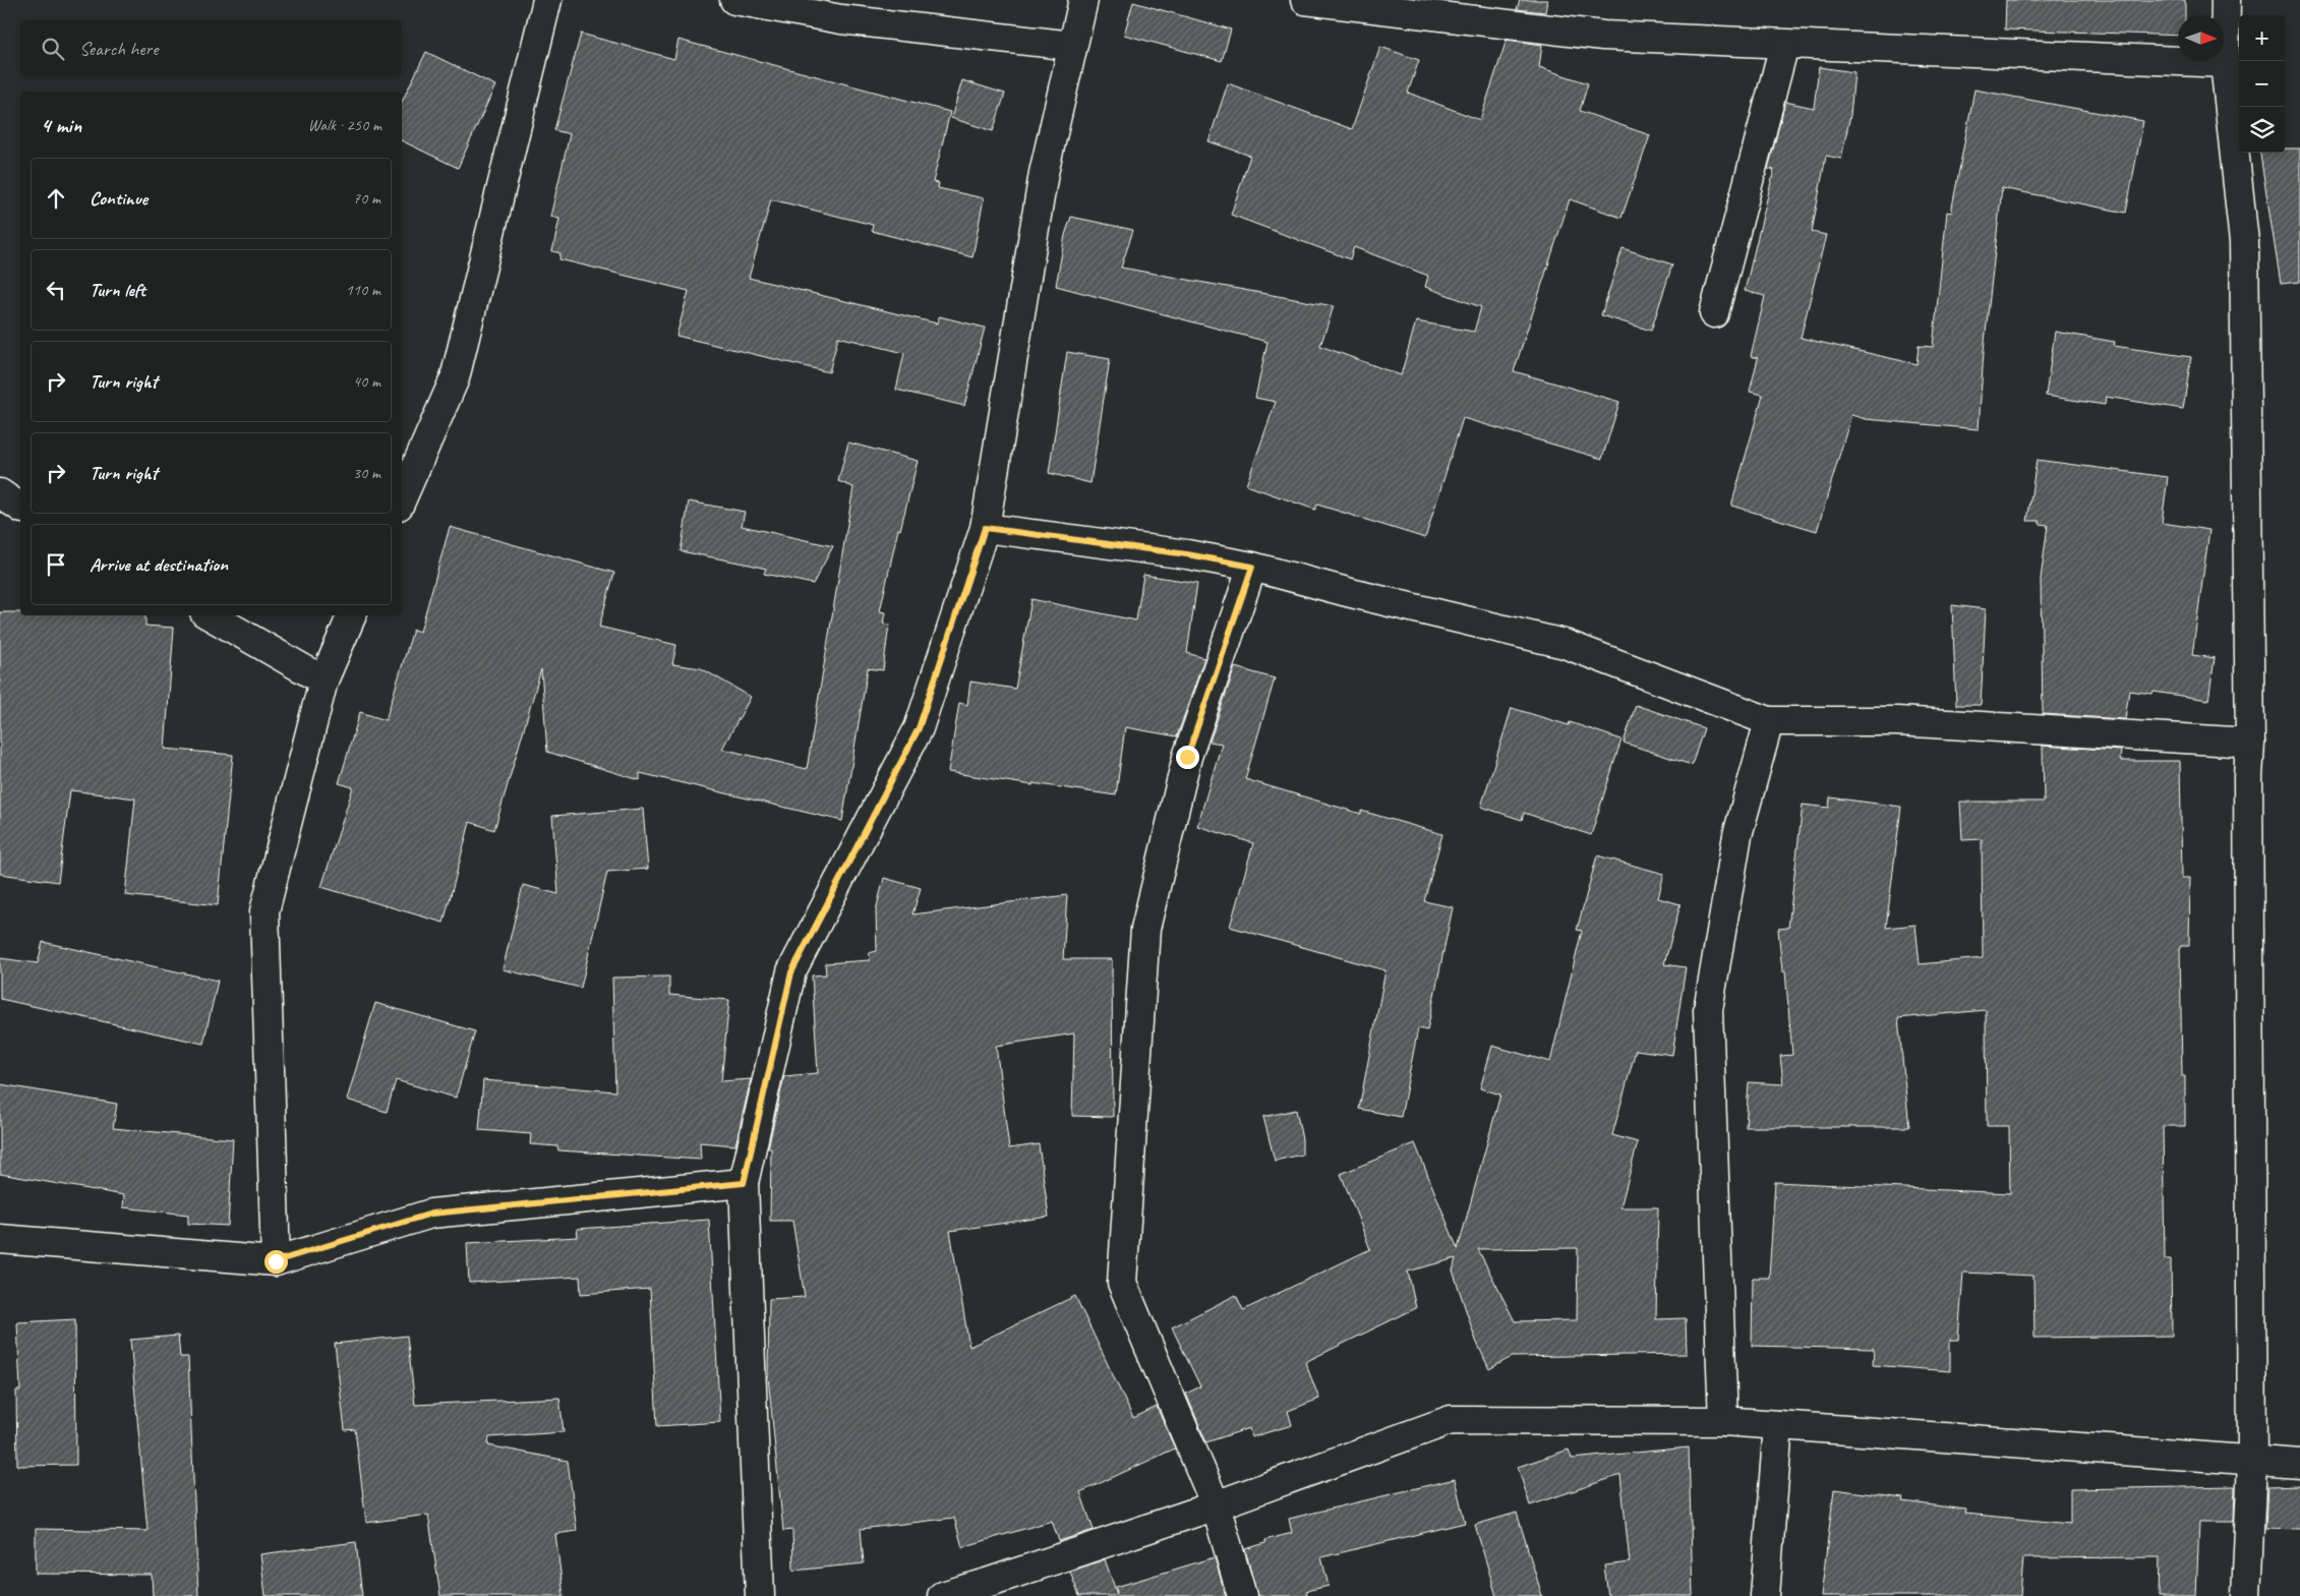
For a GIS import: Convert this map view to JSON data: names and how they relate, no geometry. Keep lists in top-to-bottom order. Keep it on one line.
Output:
{"north":"right","page":{"map_buttons":["+","−"],"search":"Search here","heading":["4 min","Walk · 250 m"],"list":[["Continue","70 m"],["Turn left","110 m"],["Turn right","40 m"],["Turn right","30 m"],"Arrive at destination"]}}
